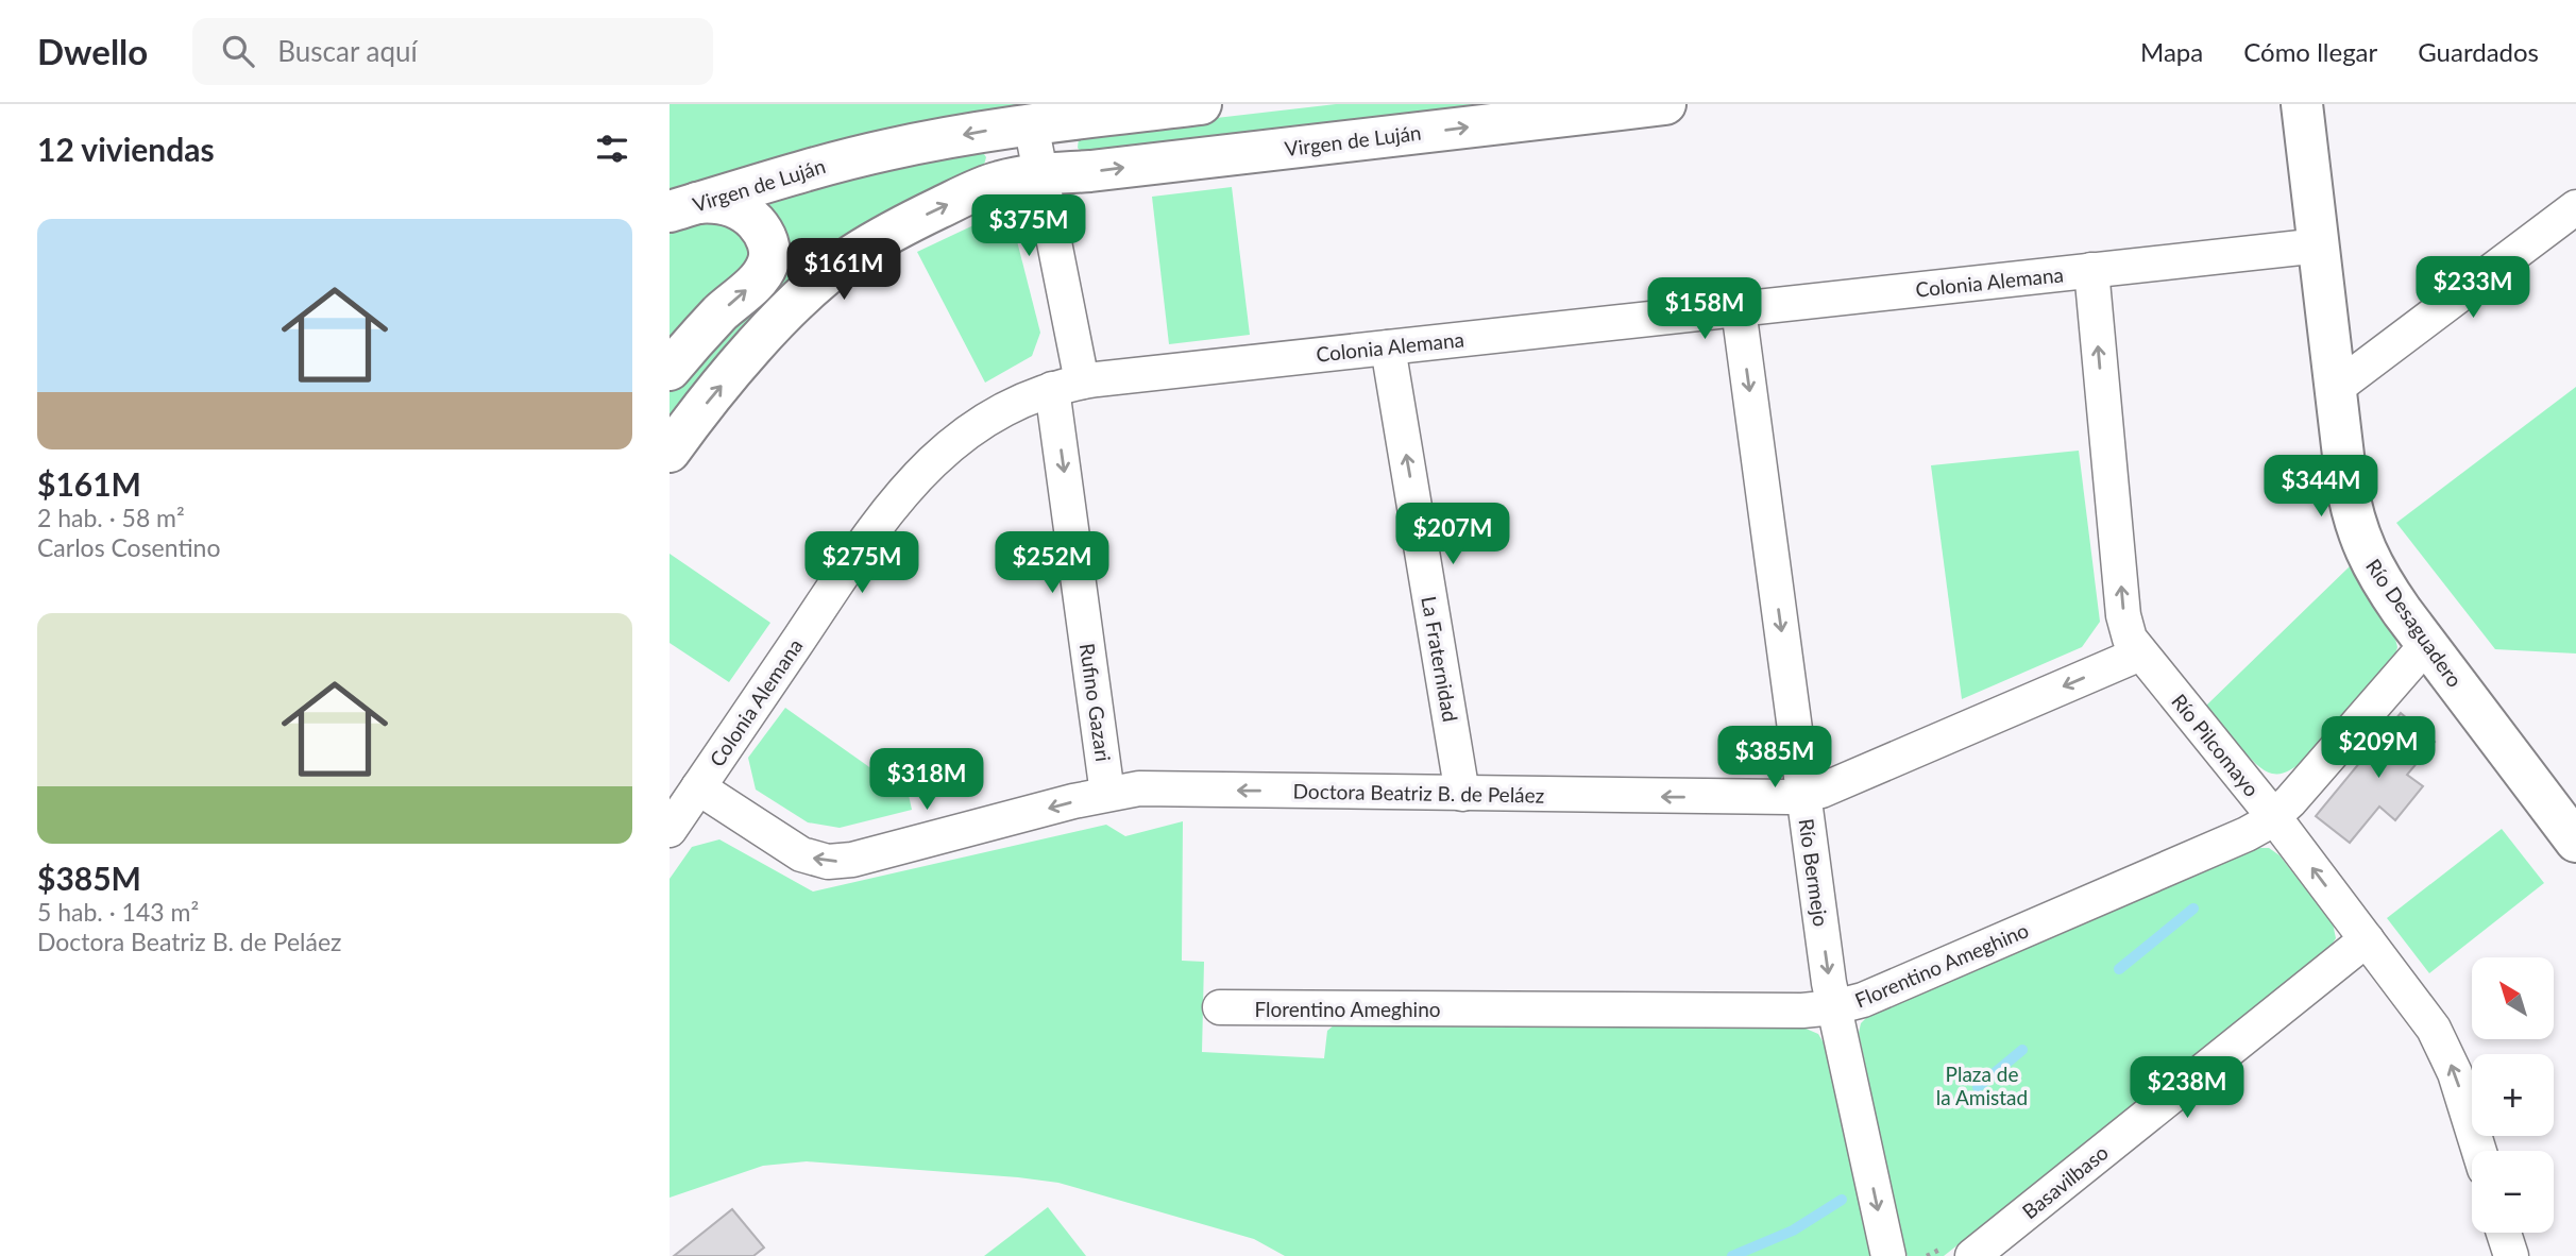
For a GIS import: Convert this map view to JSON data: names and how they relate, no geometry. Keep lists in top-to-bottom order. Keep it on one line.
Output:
{"streets":{"street":["Virgen de Luján","Colonia Alemana","Río Desaguadero","La Fraternidad","Rufino Gazari","Río Pilcomayo","Doctora Beatriz B. de Peláez","Río Bermejo","Florentino Ameghino","Basavilbaso"]},"crossings":[["Virgen de Luján","Rufino Gazari"],["Colonia Alemana","Río Desaguadero"],["Colonia Alemana","La Fraternidad"],["Colonia Alemana","Rufino Gazari"],["Colonia Alemana","Río Pilcomayo"],["Colonia Alemana","Doctora Beatriz B. de Peláez"],["Colonia Alemana","Río Bermejo"],["Río Desaguadero","Florentino Ameghino"],["La Fraternidad","Doctora Beatriz B. de Peláez"],["Rufino Gazari","Doctora Beatriz B. de Peláez"],["Río Pilcomayo","Doctora Beatriz B. de Peláez"],["Río Pilcomayo","Florentino Ameghino"],["Río Pilcomayo","Basavilbaso"],["Doctora Beatriz B. de Peláez","Río Bermejo"],["Río Bermejo","Florentino Ameghino"]],"one_way":["La Fraternidad","Rufino Gazari","Río Pilcomayo","Doctora Beatriz B. de Peláez","Río Bermejo"],"parks":["Plaza de la Amistad"],"north":"top left","page":{"header":"Dwello","search":"Buscar aquí","nav":["Mapa","Cómo llegar","Guardados"],"heading":"12 viviendas","list":[{"name":"$161M","note":"2 hab. · 58 m² · Carlos Cosentino"},{"name":"$385M","note":"5 hab. · 143 m² · Doctora Beatriz B. de Peláez"}],"price":["$375M","$161M","$233M","$158M","$344M","$207M","$275M","$252M","$209M","$385M","$318M","$238M"],"map_buttons":["+","−"]}}
